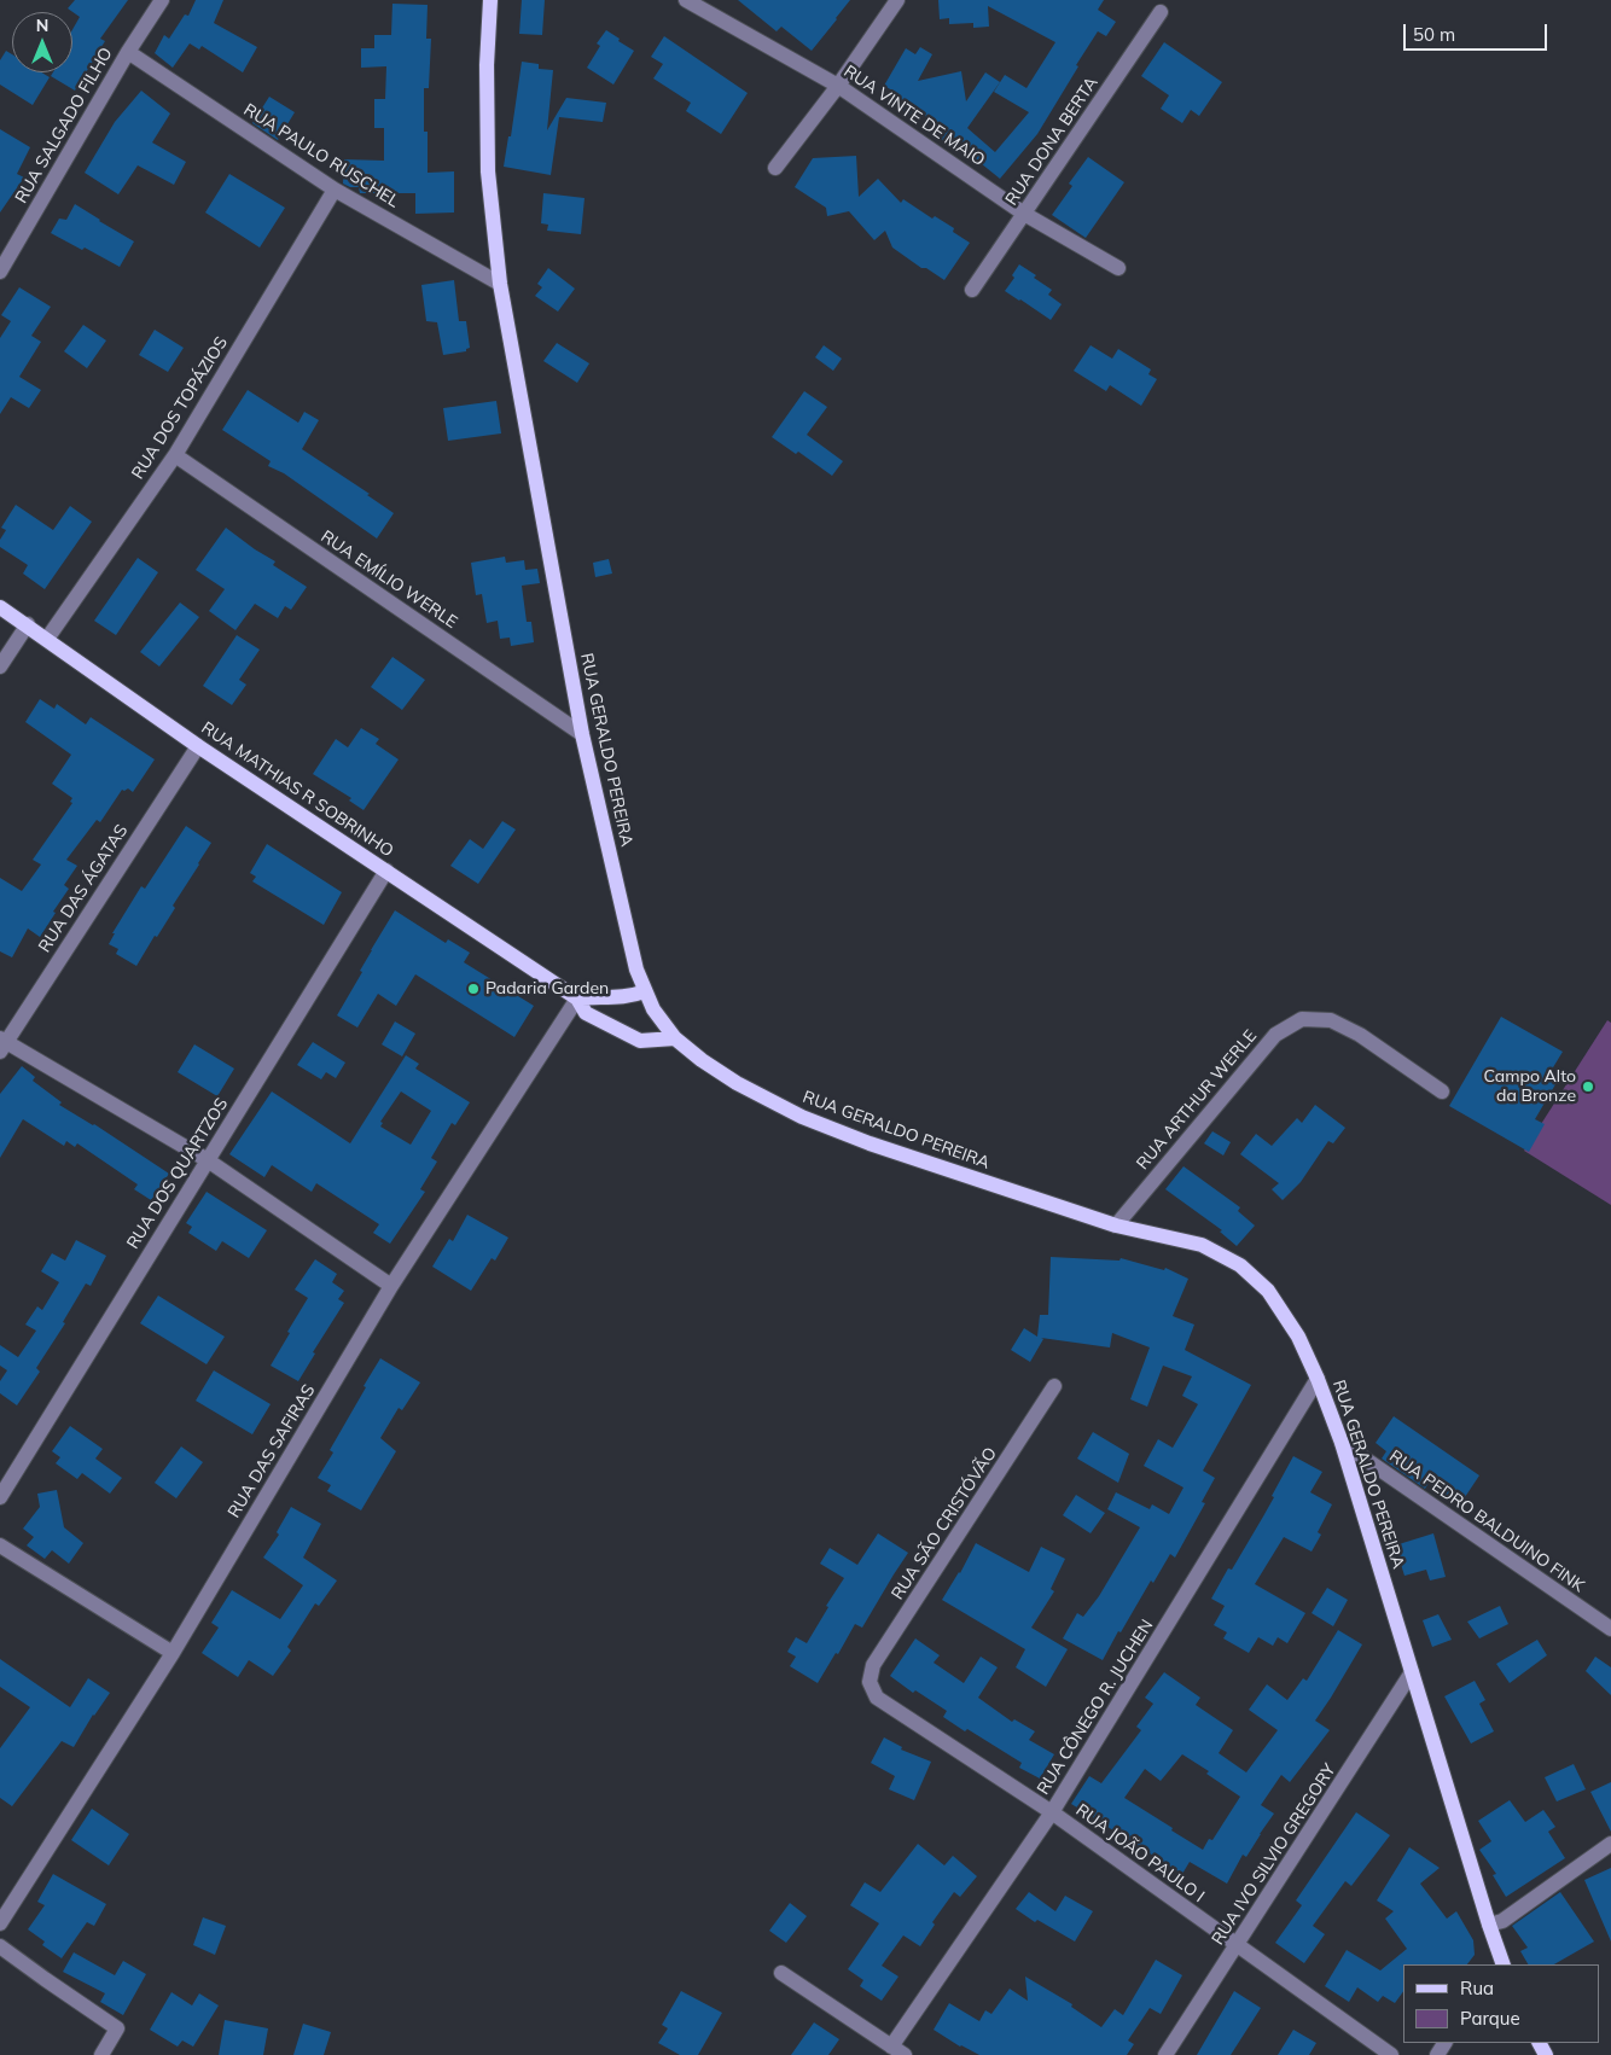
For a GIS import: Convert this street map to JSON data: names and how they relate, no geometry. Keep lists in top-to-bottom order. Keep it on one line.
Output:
{"streets":{"main road":["RUA GERALDO PEREIRA","RUA MATHIAS R SOBRINHO"],"street":["RUA VINTE DE MAIO","RUA SALGADO FILHO","RUA DONA BERTA","RUA PAULO RUSCHEL","RUA DOS TOPÁZIOS","RUA EMÍLIO WERLE","RUA DAS ÁGATAS","RUA ARTHUR WERLE","RUA DOS QUARTZOS","RUA DAS SAFIRAS","RUA PEDRO BALDUINO FINK","RUA SÃO CRISTÓVÃO","RUA CÔNEGO R. JUCHEN","RUA JOÃO PAULO I","RUA IVO SILVIO GREGORY"]},"crossings":[["RUA VINTE DE MAIO","RUA DONA BERTA"],["RUA SALGADO FILHO","RUA PAULO RUSCHEL"],["RUA PAULO RUSCHEL","RUA DOS TOPÁZIOS"],["RUA PAULO RUSCHEL","RUA GERALDO PEREIRA"],["RUA DOS TOPÁZIOS","RUA EMÍLIO WERLE"],["RUA DOS TOPÁZIOS","RUA MATHIAS R SOBRINHO"],["RUA EMÍLIO WERLE","RUA GERALDO PEREIRA"],["RUA GERALDO PEREIRA","RUA MATHIAS R SOBRINHO"],["RUA GERALDO PEREIRA","RUA ARTHUR WERLE"],["RUA GERALDO PEREIRA","RUA PEDRO BALDUINO FINK"],["RUA GERALDO PEREIRA","RUA CÔNEGO R. JUCHEN"],["RUA GERALDO PEREIRA","RUA IVO SILVIO GREGORY"],["RUA MATHIAS R SOBRINHO","RUA DAS ÁGATAS"],["RUA MATHIAS R SOBRINHO","RUA DOS QUARTZOS"],["RUA MATHIAS R SOBRINHO","RUA DAS SAFIRAS"],["RUA SÃO CRISTÓVÃO","RUA JOÃO PAULO I"],["RUA CÔNEGO R. JUCHEN","RUA JOÃO PAULO I"],["RUA JOÃO PAULO I","RUA IVO SILVIO GREGORY"]],"places":["Padaria Garden","Campo Alto da Bronze"],"legend":["Rua","Parque"],"scale_bar":"50 m","north":"top"}
